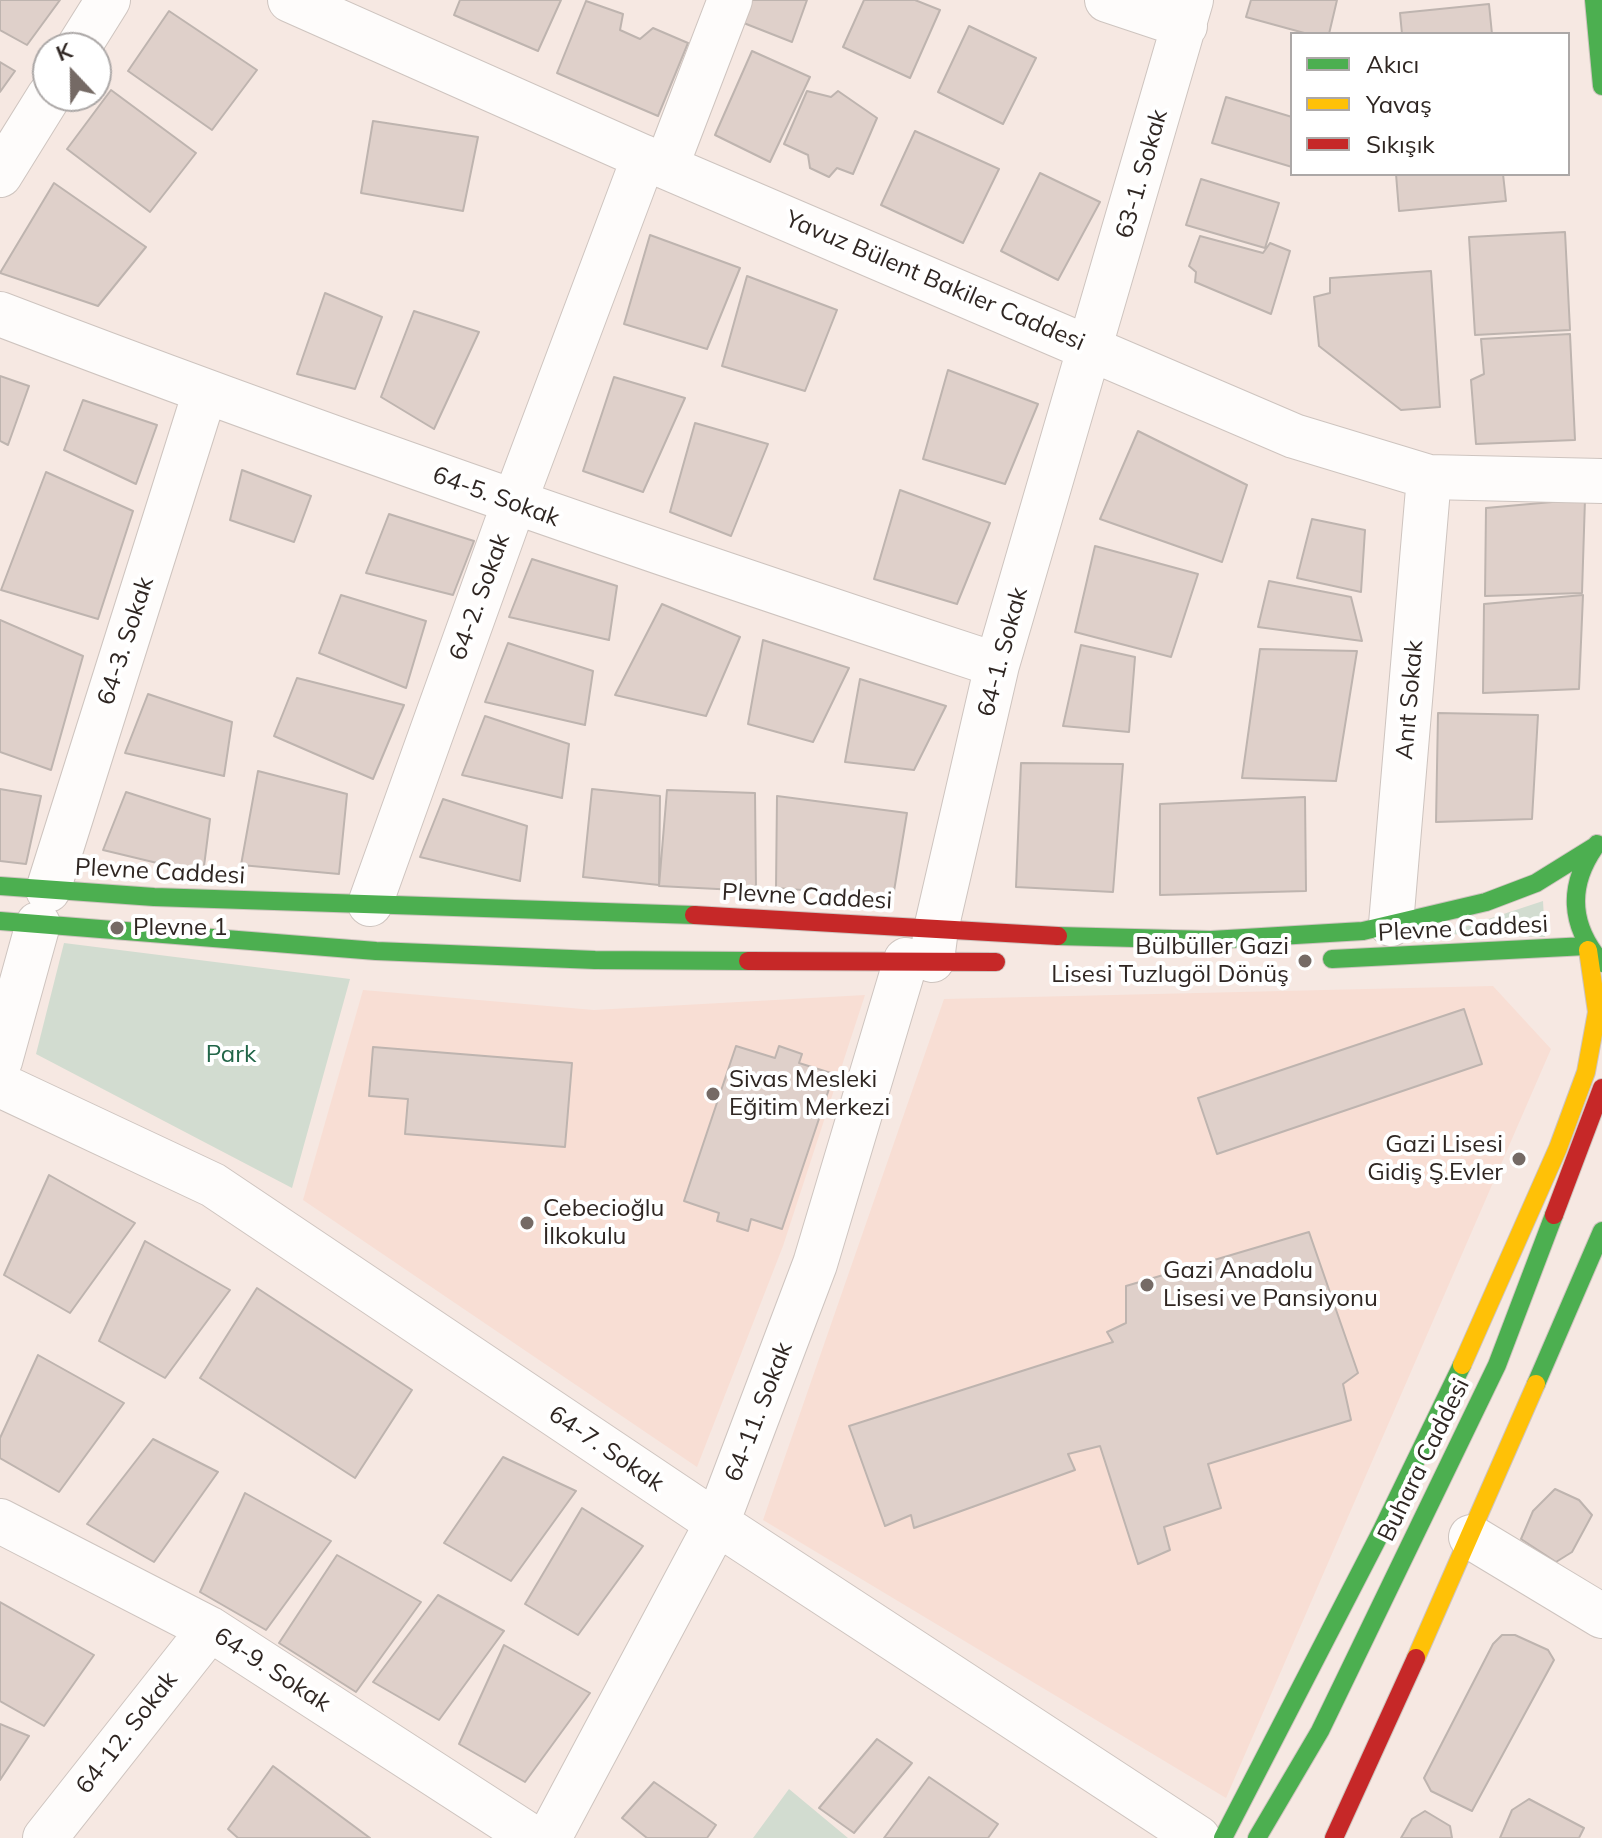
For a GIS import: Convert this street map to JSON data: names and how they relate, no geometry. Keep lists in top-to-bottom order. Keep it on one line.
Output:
{"streets":{"main road":["Plevne Caddesi","Buhara Caddesi"],"street":["63-1. Sokak","Yavuz Bülent Bakiler Caddesi","64-5. Sokak","64-2. Sokak","64-3. Sokak","64-1. Sokak","Anıt Sokak","64-11. Sokak","64-7. Sokak","64-9. Sokak","64-12. Sokak"]},"crossings":[["63-1. Sokak","Yavuz Bülent Bakiler Caddesi"],["63-1. Sokak","64-1. Sokak"],["Yavuz Bülent Bakiler Caddesi","64-2. Sokak"],["Yavuz Bülent Bakiler Caddesi","64-1. Sokak"],["Yavuz Bülent Bakiler Caddesi","Anıt Sokak"],["64-5. Sokak","64-2. Sokak"],["64-5. Sokak","64-3. Sokak"],["64-5. Sokak","64-1. Sokak"],["64-2. Sokak","Plevne Caddesi"],["64-3. Sokak","Plevne Caddesi"],["64-1. Sokak","Plevne Caddesi"],["64-1. Sokak","64-11. Sokak"],["Anıt Sokak","Plevne Caddesi"],["Plevne Caddesi","64-11. Sokak"],["64-11. Sokak","64-7. Sokak"],["64-9. Sokak","64-12. Sokak"]],"parks":["Park"],"places":["Plevne 1","Bülbüller Gazi Lisesi Tuzlugöl Dönüş","Sivas Mesleki Eğitim Merkezi","Gazi Lisesi Gidiş Ş.Evler","Cebecioğlu İlkokulu","Gazi Anadolu Lisesi ve Pansiyonu"],"legend":["Akıcı","Yavaş","Sıkışık"],"north":"top"}
